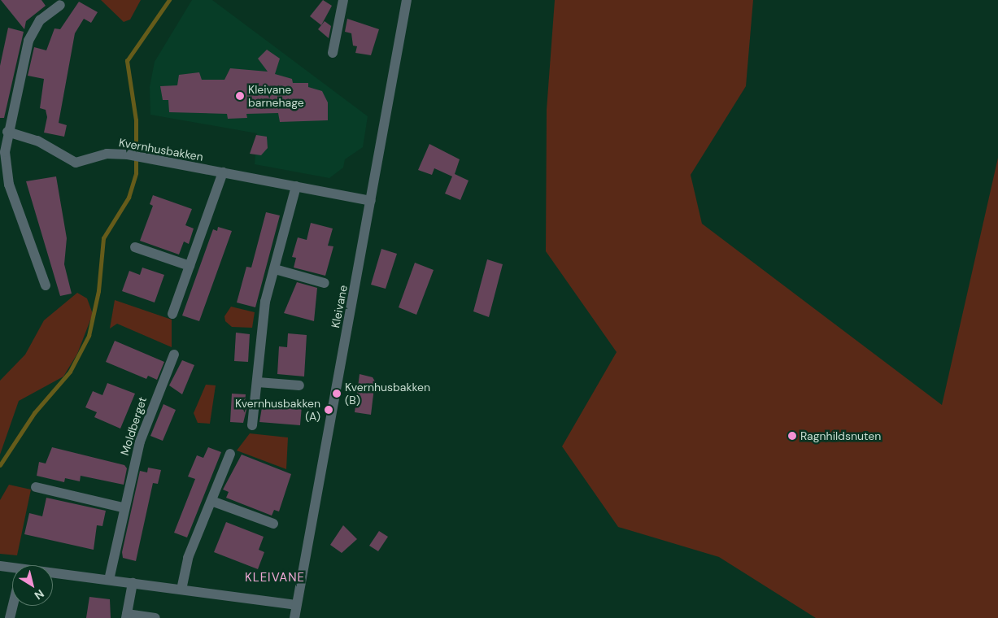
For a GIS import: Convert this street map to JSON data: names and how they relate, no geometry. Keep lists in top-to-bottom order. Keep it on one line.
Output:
{"streets":{"street":["Kvernhusbakken","Kleivane","Moldberget"]},"crossings":[["Kvernhusbakken","Kleivane"]],"districts":["KLEIVANE"],"places":["Kleivane barnehage","Kvernhusbakken (B)","Kvernhusbakken (A)","Ragnhildsnuten"],"north":"bottom right"}
